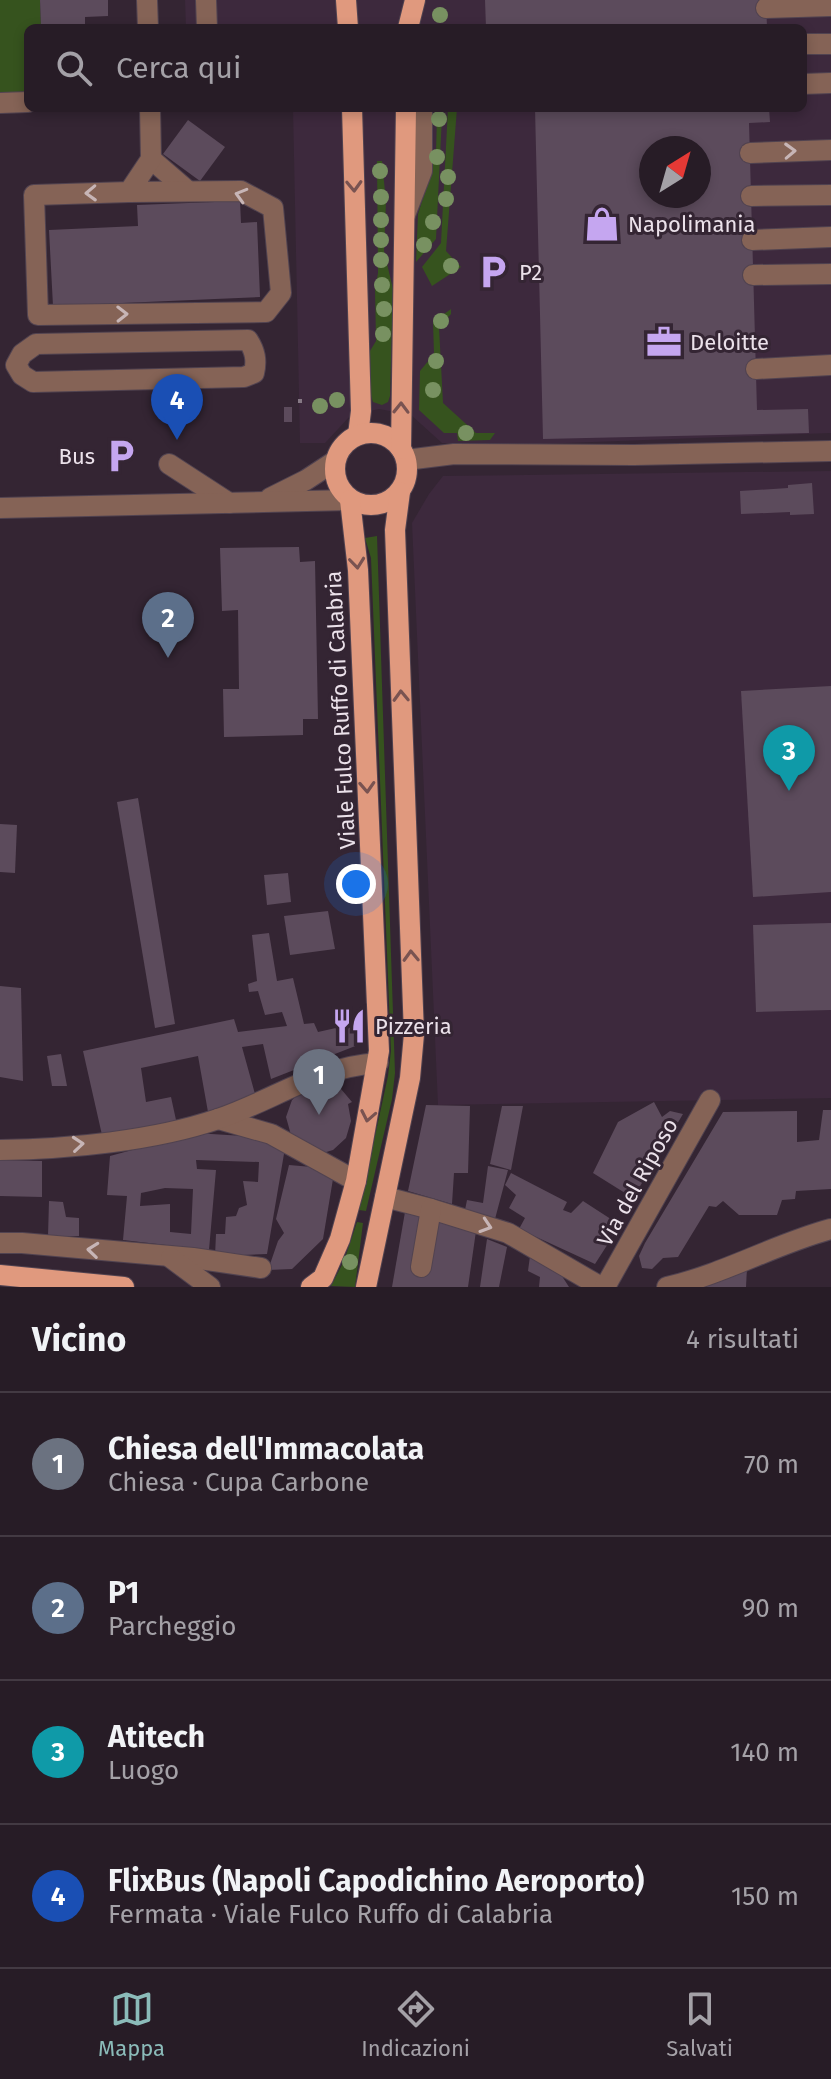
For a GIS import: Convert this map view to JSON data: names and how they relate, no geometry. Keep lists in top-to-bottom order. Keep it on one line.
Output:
{"streets":{"main road":["Viale Fulco Ruffo di Calabria"],"street":["Via del Riposo"]},"places":{"shop":["Napolimania"],"parking":["P2","Bus"],"office":["Deloitte"],"restaurant":["Pizzeria"]},"north":"top right","page":{"search":"Cerca qui","pins":["4","2","3","1"],"heading":["Vicino","4 risultati"],"list":[{"mark":"1","name":"Chiesa dell'Immacolata","note":"Chiesa · Cupa Carbone","value":"70 m"},{"mark":"2","name":"P1","note":"Parcheggio","value":"90 m"},{"mark":"3","name":"Atitech","note":"Luogo","value":"140 m"},{"mark":"4","name":"FlixBus (Napoli Capodichino Aeroporto)","note":"Fermata · Viale Fulco Ruffo di Calabria","value":"150 m"}],"nav":["Mappa","Indicazioni","Salvati"]}}
